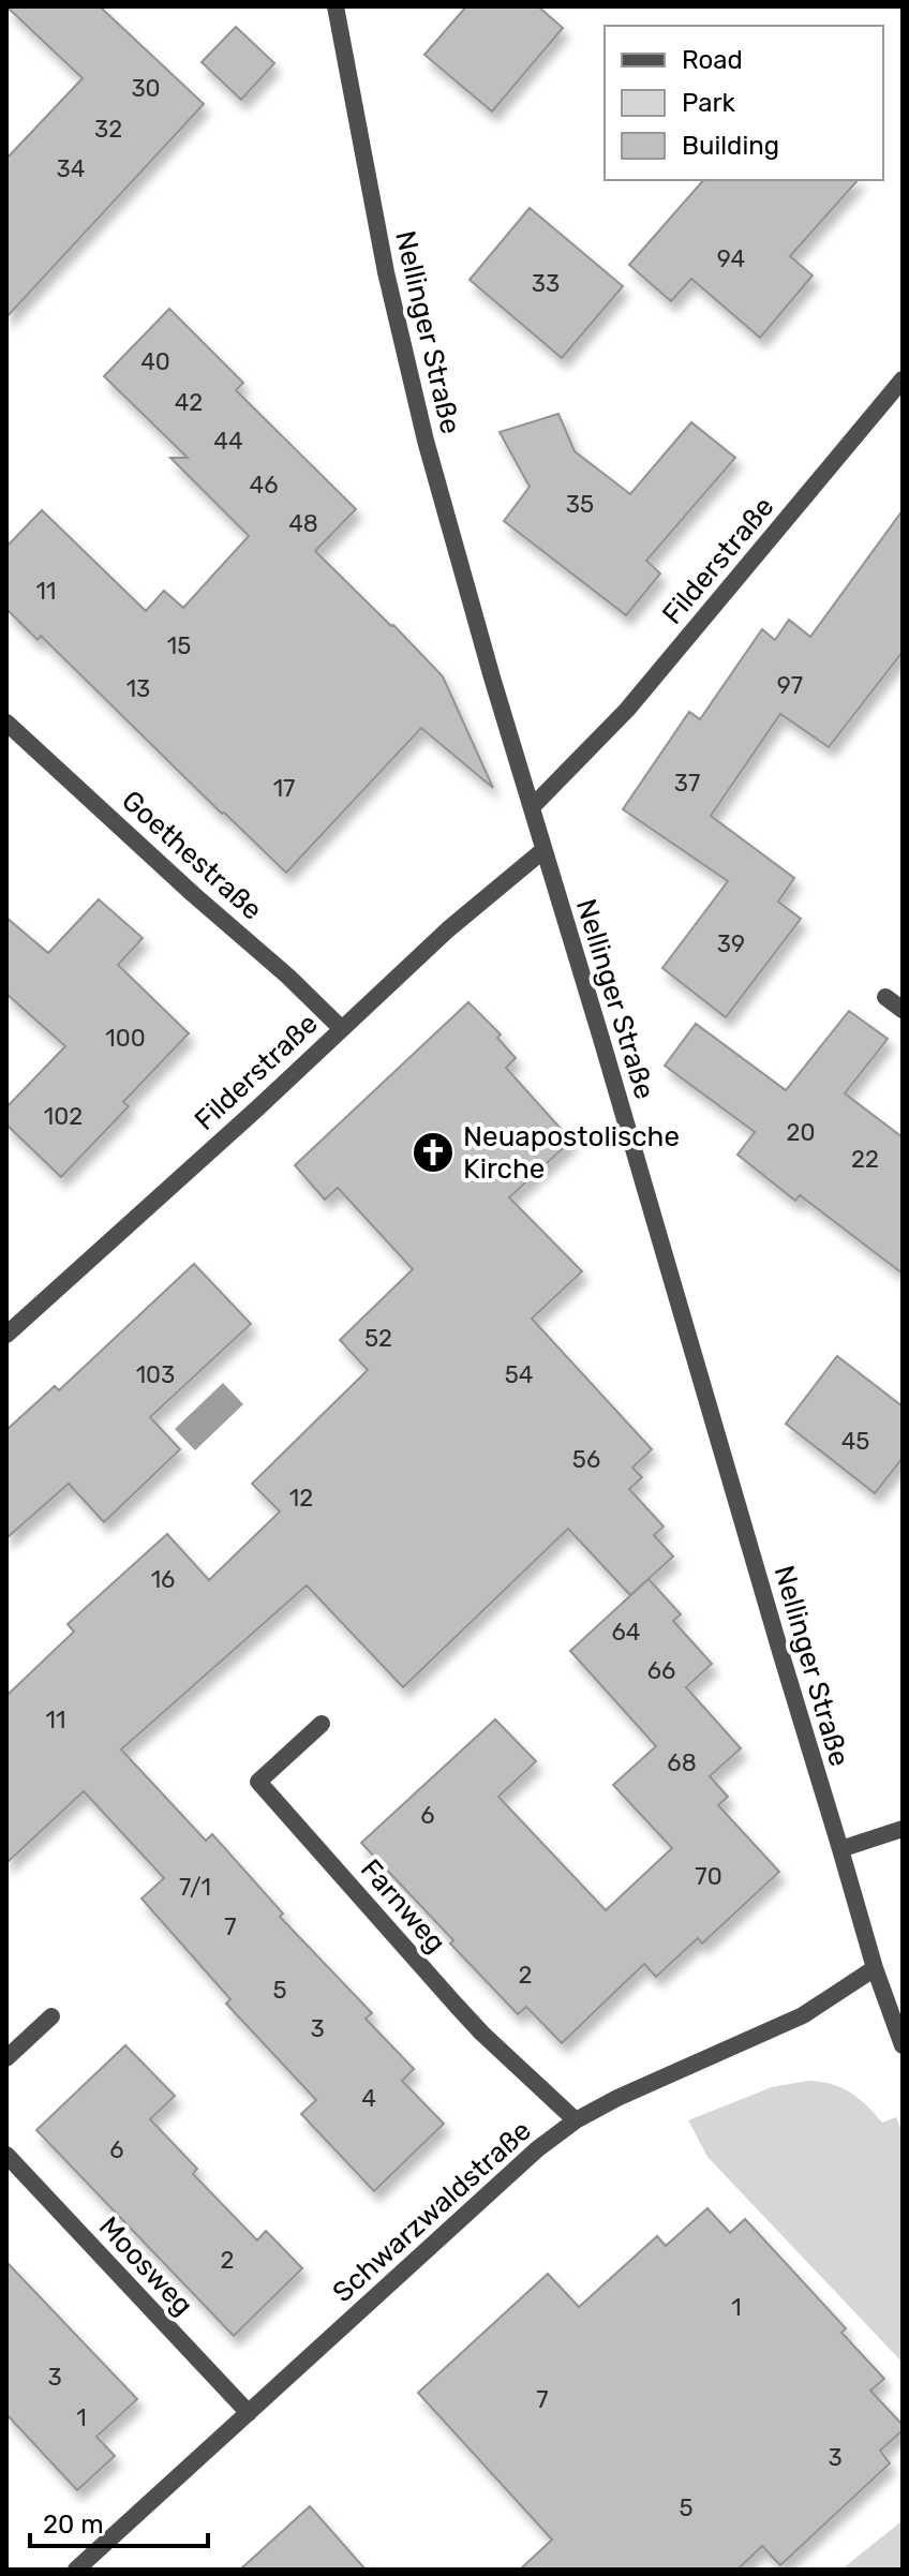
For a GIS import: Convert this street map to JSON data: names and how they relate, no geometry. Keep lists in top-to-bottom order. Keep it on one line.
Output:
{"streets":{"street":["Nellinger Straße","Filderstraße","Goethestraße","Farnweg","Schwarzwaldstraße","Moosweg"]},"crossings":[["Nellinger Straße","Filderstraße"],["Nellinger Straße","Schwarzwaldstraße"],["Filderstraße","Goethestraße"],["Farnweg","Schwarzwaldstraße"],["Schwarzwaldstraße","Moosweg"]],"places":{"church":["Neuapostolische Kirche"]},"house_numbers":["30","32","34","94","33","40","42","44","46","35","48","11","15","97","13","37","17","39","100","102","20","22","52","103","54","45","56","12","16","64","66","11","68","6","70","7/1","7","2","5","3","4","6","2","1","3","7","1","3","5"],"legend":["Road","Park","Building"],"scale_bar":"20 m"}
